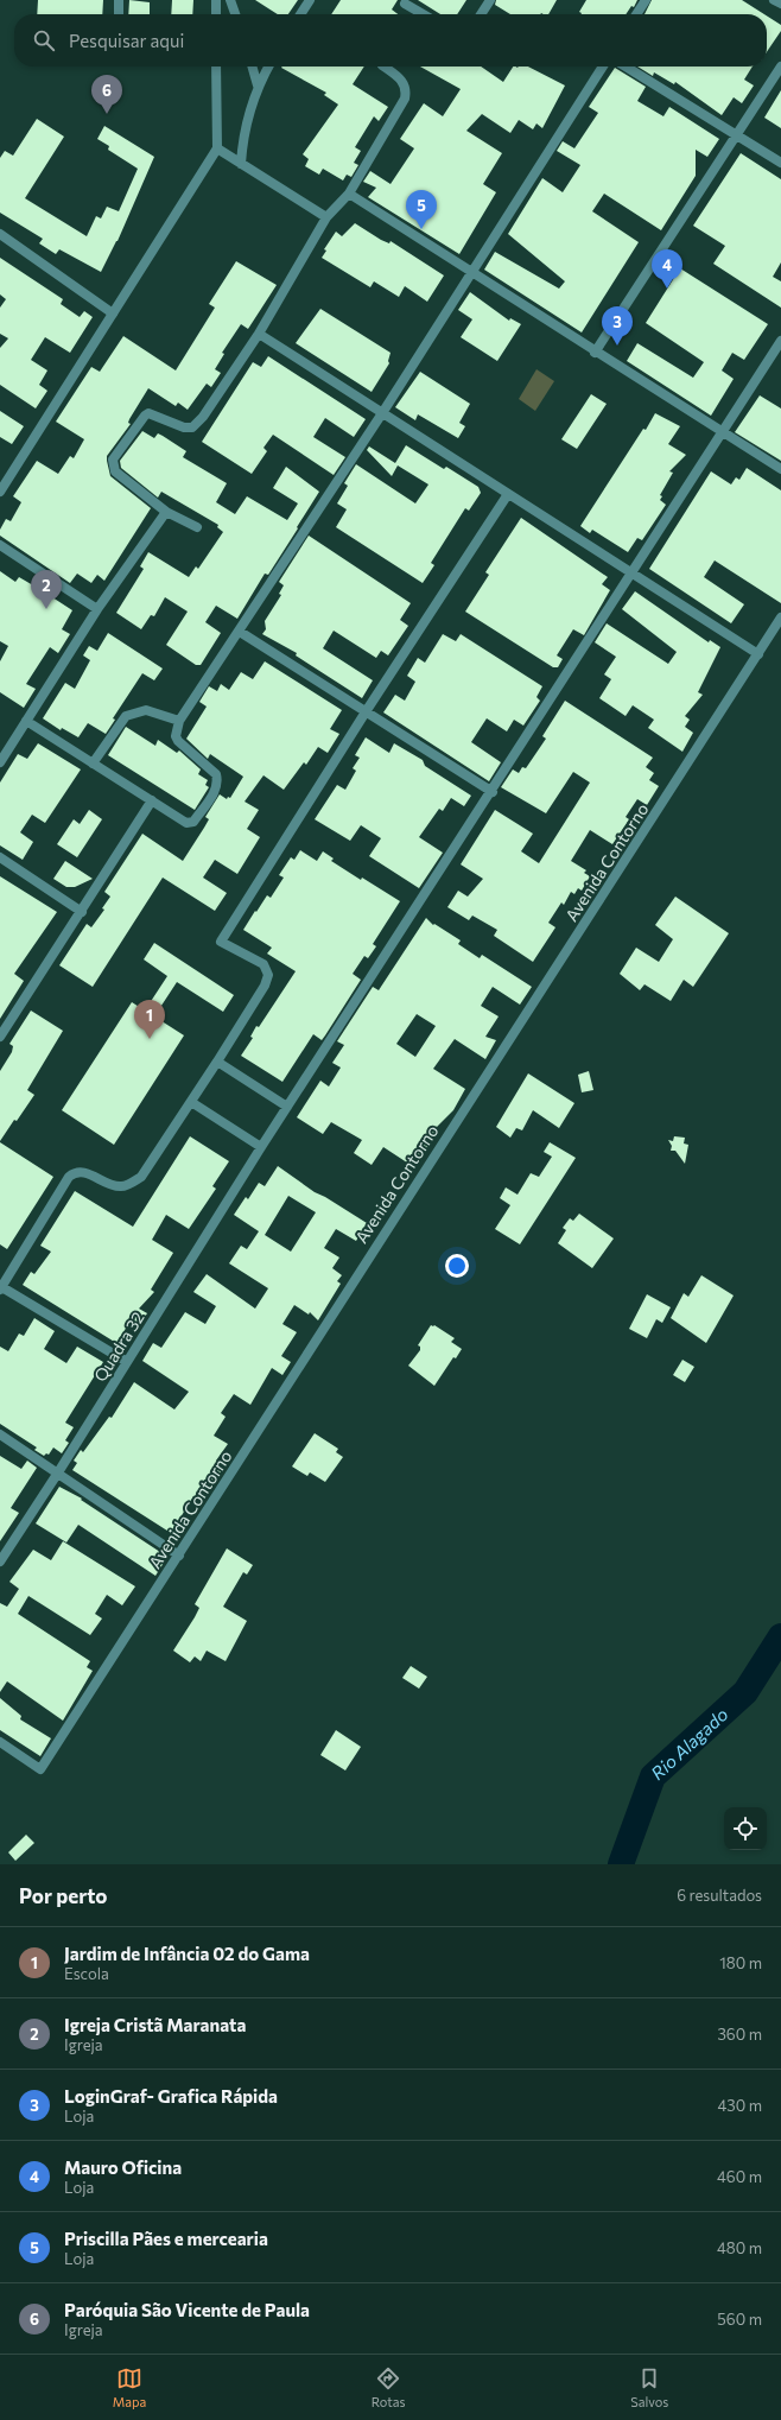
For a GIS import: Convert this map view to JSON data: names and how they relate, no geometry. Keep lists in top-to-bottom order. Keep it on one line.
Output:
{"streets":{"street":["Avenida Contorno","Quadra 32"]},"water":["Rio Alagado"],"page":{"search":"Pesquisar aqui","pins":["6","5","4","3","2","1"],"heading":["Por perto","6 resultados"],"list":[{"mark":"1","name":"Jardim de Infância 02 do Gama","note":"Escola","value":"180 m"},{"mark":"2","name":"Igreja Cristã Maranata","note":"Igreja","value":"360 m"},{"mark":"3","name":"LoginGraf- Grafica Rápida","note":"Loja","value":"430 m"},{"mark":"4","name":"Mauro Oficina","note":"Loja","value":"460 m"},{"mark":"5","name":"Priscilla Pães e mercearia","note":"Loja","value":"480 m"},{"mark":"6","name":"Paróquia São Vicente de Paula","note":"Igreja","value":"560 m"}],"nav":["Mapa","Rotas","Salvos"]}}
